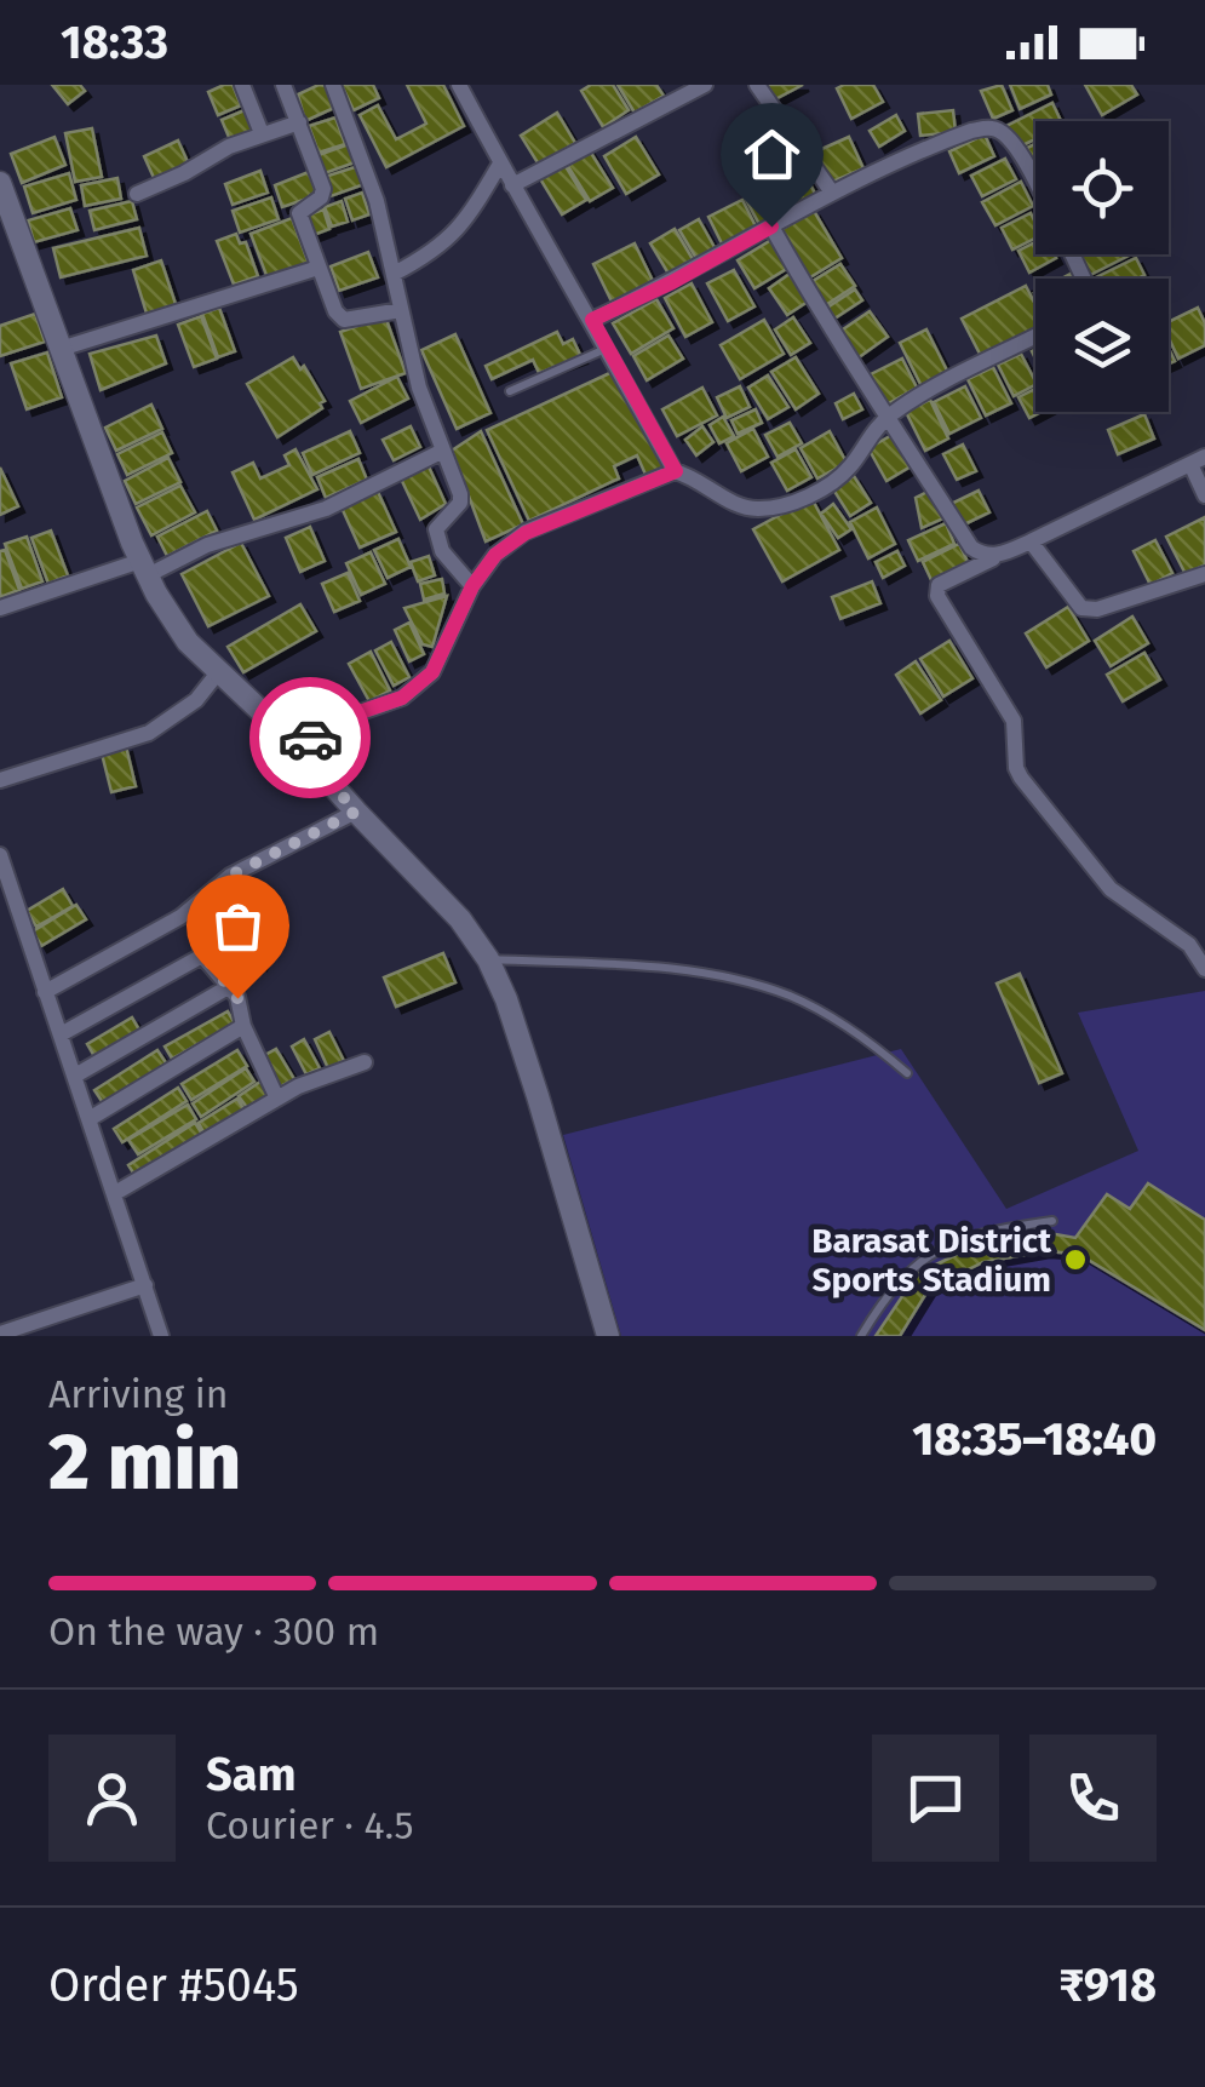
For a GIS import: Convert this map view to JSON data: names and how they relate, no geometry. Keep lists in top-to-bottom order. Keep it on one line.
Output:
{"places":["Barasat District Sports Stadium"],"page":{"status":"18:33","heading":["2 min","Arriving in","18:35–18:40"],"panel":["Sam","Courier · 4.5","Order #5045","₹918"],"bar":"On the way · 300 m"}}
